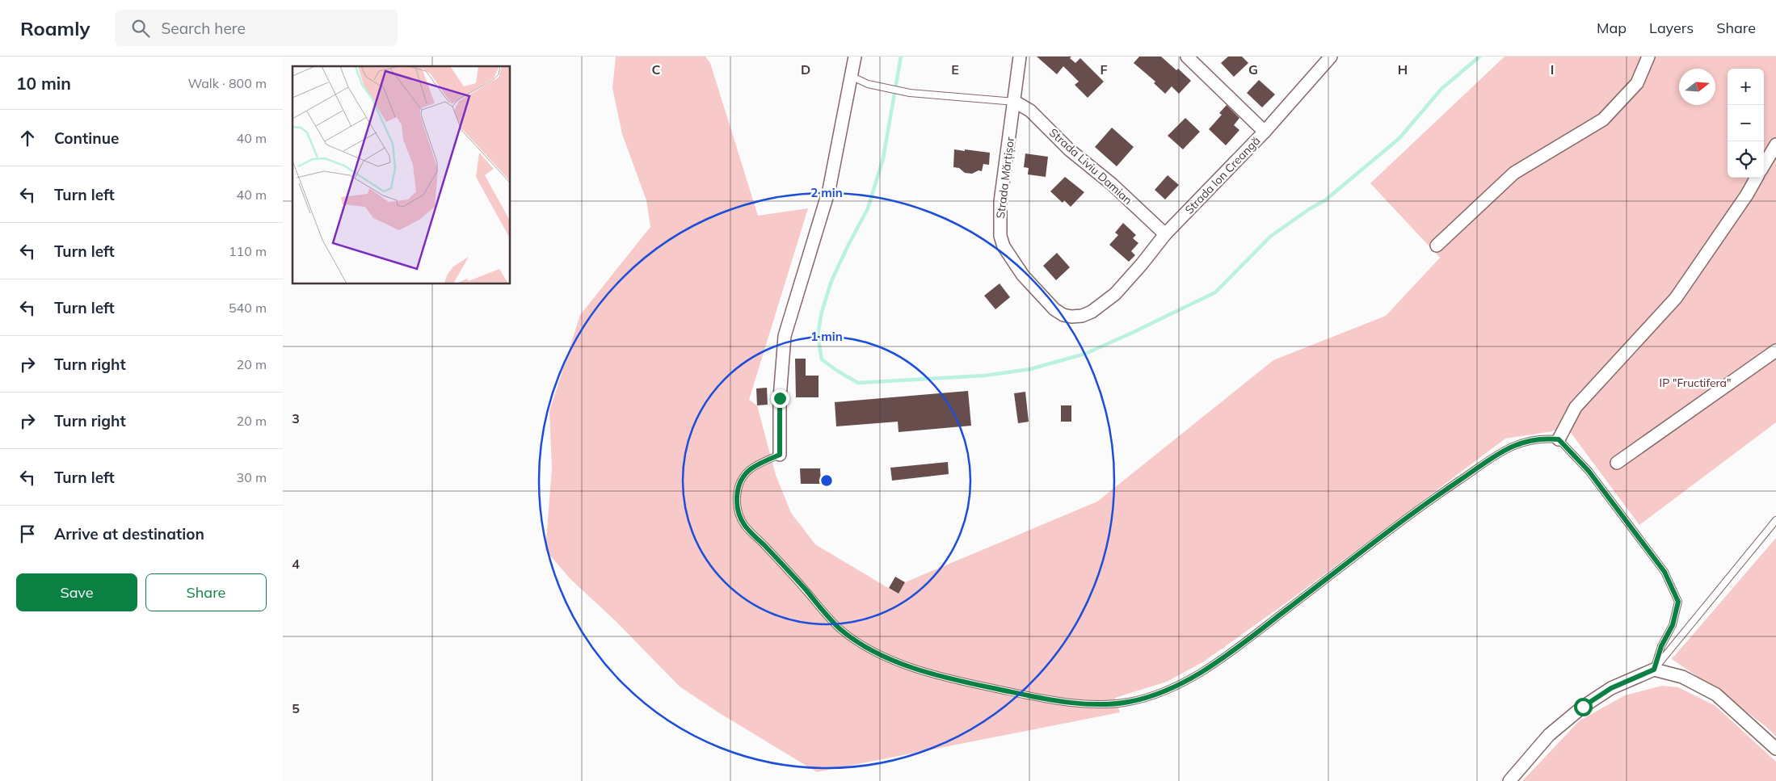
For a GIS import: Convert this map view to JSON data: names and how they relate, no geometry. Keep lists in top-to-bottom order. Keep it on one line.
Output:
{"streets":{"street":["Strada Liviu Damian","Strada Ion Creangă","Strada Mărțișor"]},"crossings":[["Strada Liviu Damian","Strada Ion Creangă"],["Strada Liviu Damian","Strada Mărțișor"],["Strada Ion Creangă","Strada Mărțișor"]],"parks":["IP \"Fructifera\""],"north":"right","page":{"header":"Roamly","search":"Search here","nav":["Map","Layers","Share"],"heading":["10 min","Walk · 800 m"],"map_buttons":["+","−"],"list":[["Continue","40 m"],["Turn left","40 m"],["Turn left","110 m"],["Turn left","540 m"],["Turn right","20 m"],["Turn right","20 m"],["Turn left","30 m"],"Arrive at destination"],"buttons":["Save","Share"]},"grid":{"columns":["C","D","E","F","G","H","I"],"rows":["3","4","5"]},"rings":["2 min","1 min"]}
